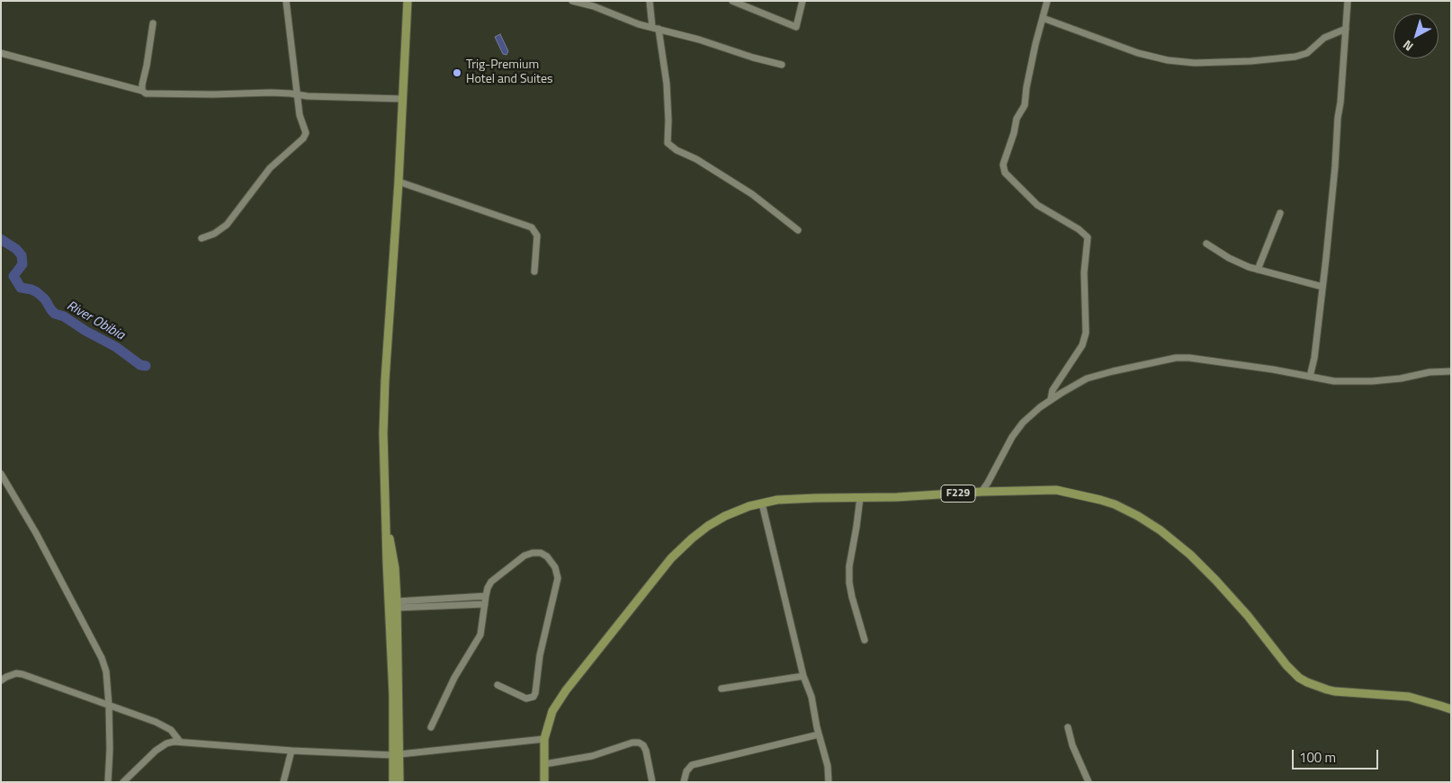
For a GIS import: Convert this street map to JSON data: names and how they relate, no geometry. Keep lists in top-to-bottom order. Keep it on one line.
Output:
{"streets":{"main road":["F229"]},"water":["River Obibia"],"places":["Trig-Premium Hotel and Suites"],"scale_bar":"100 m","north":"bottom left"}
